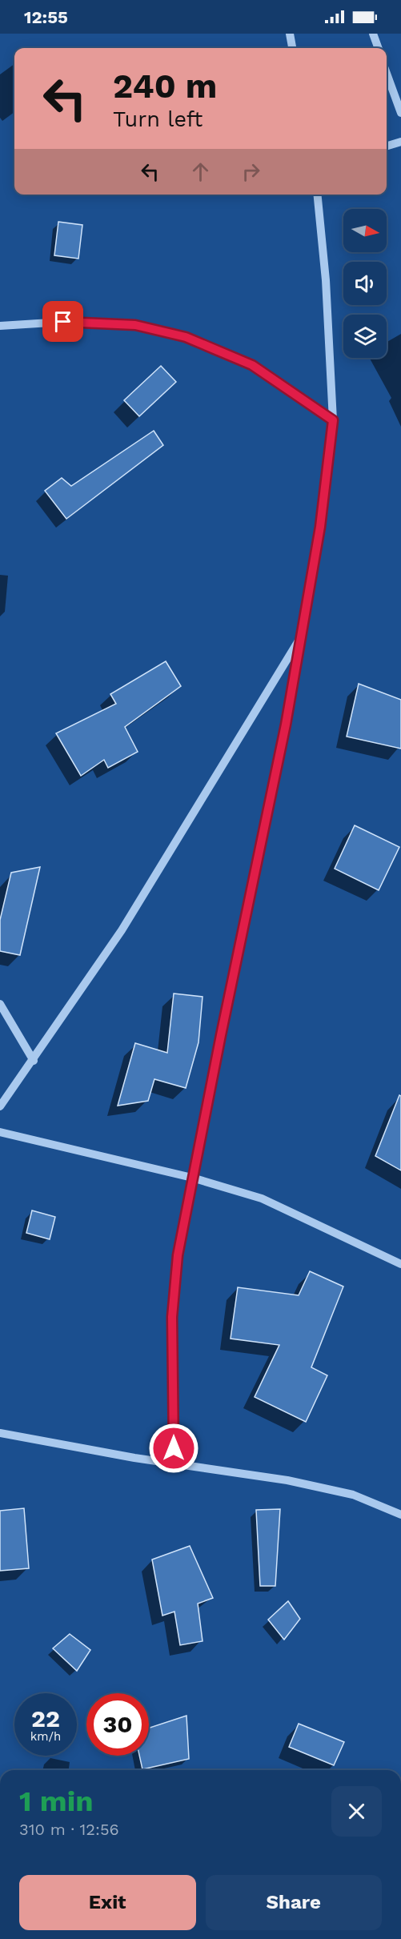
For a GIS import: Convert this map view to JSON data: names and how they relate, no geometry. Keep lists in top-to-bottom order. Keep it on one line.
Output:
{"north":"right","page":{"status":"12:55","turn":["240 m","Turn left"],"speed":"22 km/h","limit":"30","heading":["1 min","310 m · 12:56"],"buttons":["Exit","Share"]}}
